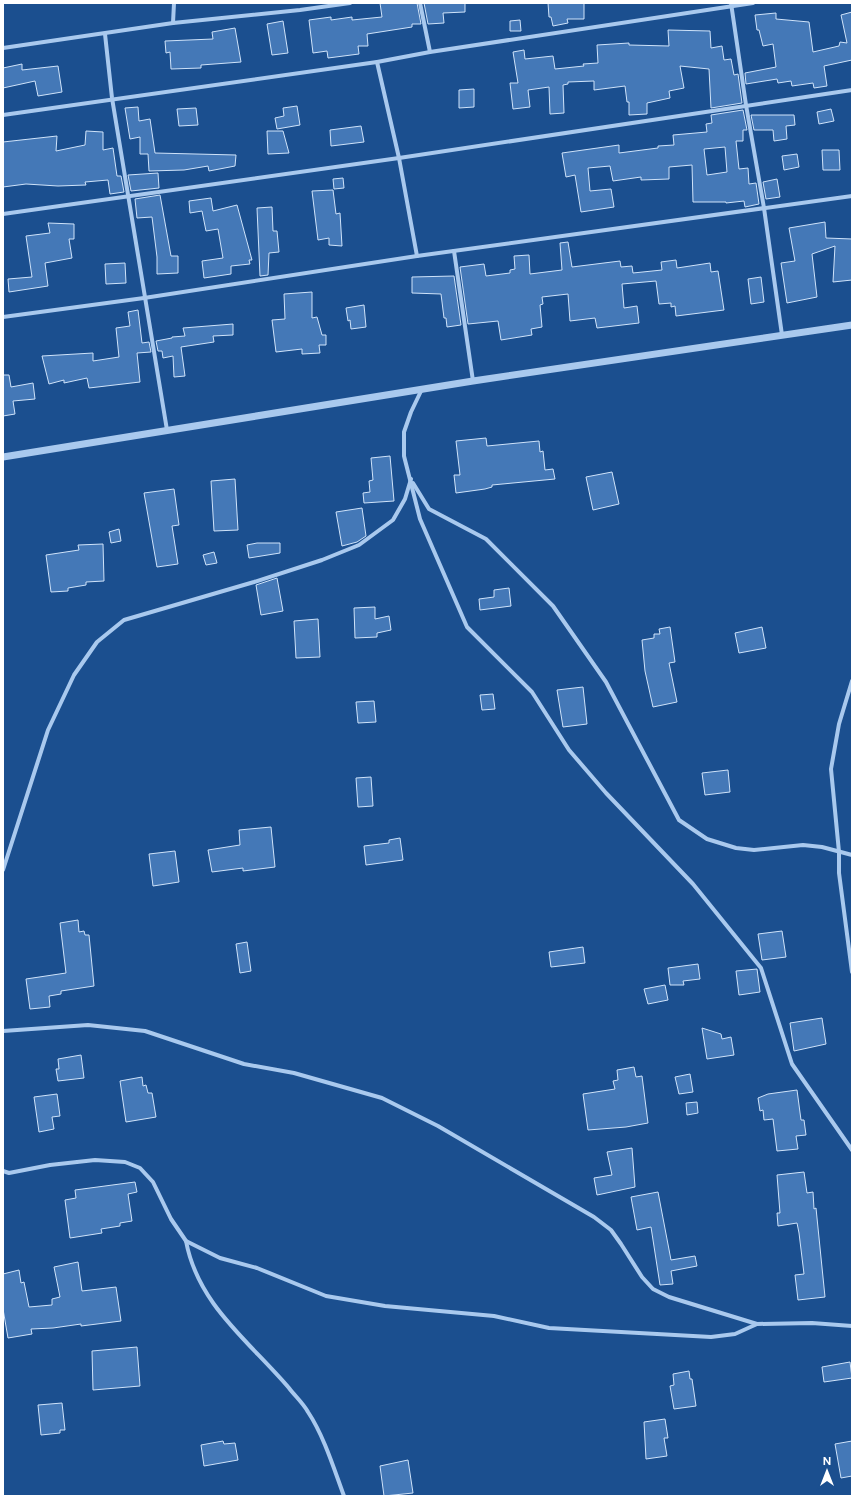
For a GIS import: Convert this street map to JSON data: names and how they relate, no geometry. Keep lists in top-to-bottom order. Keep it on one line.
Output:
{"north":"top"}
